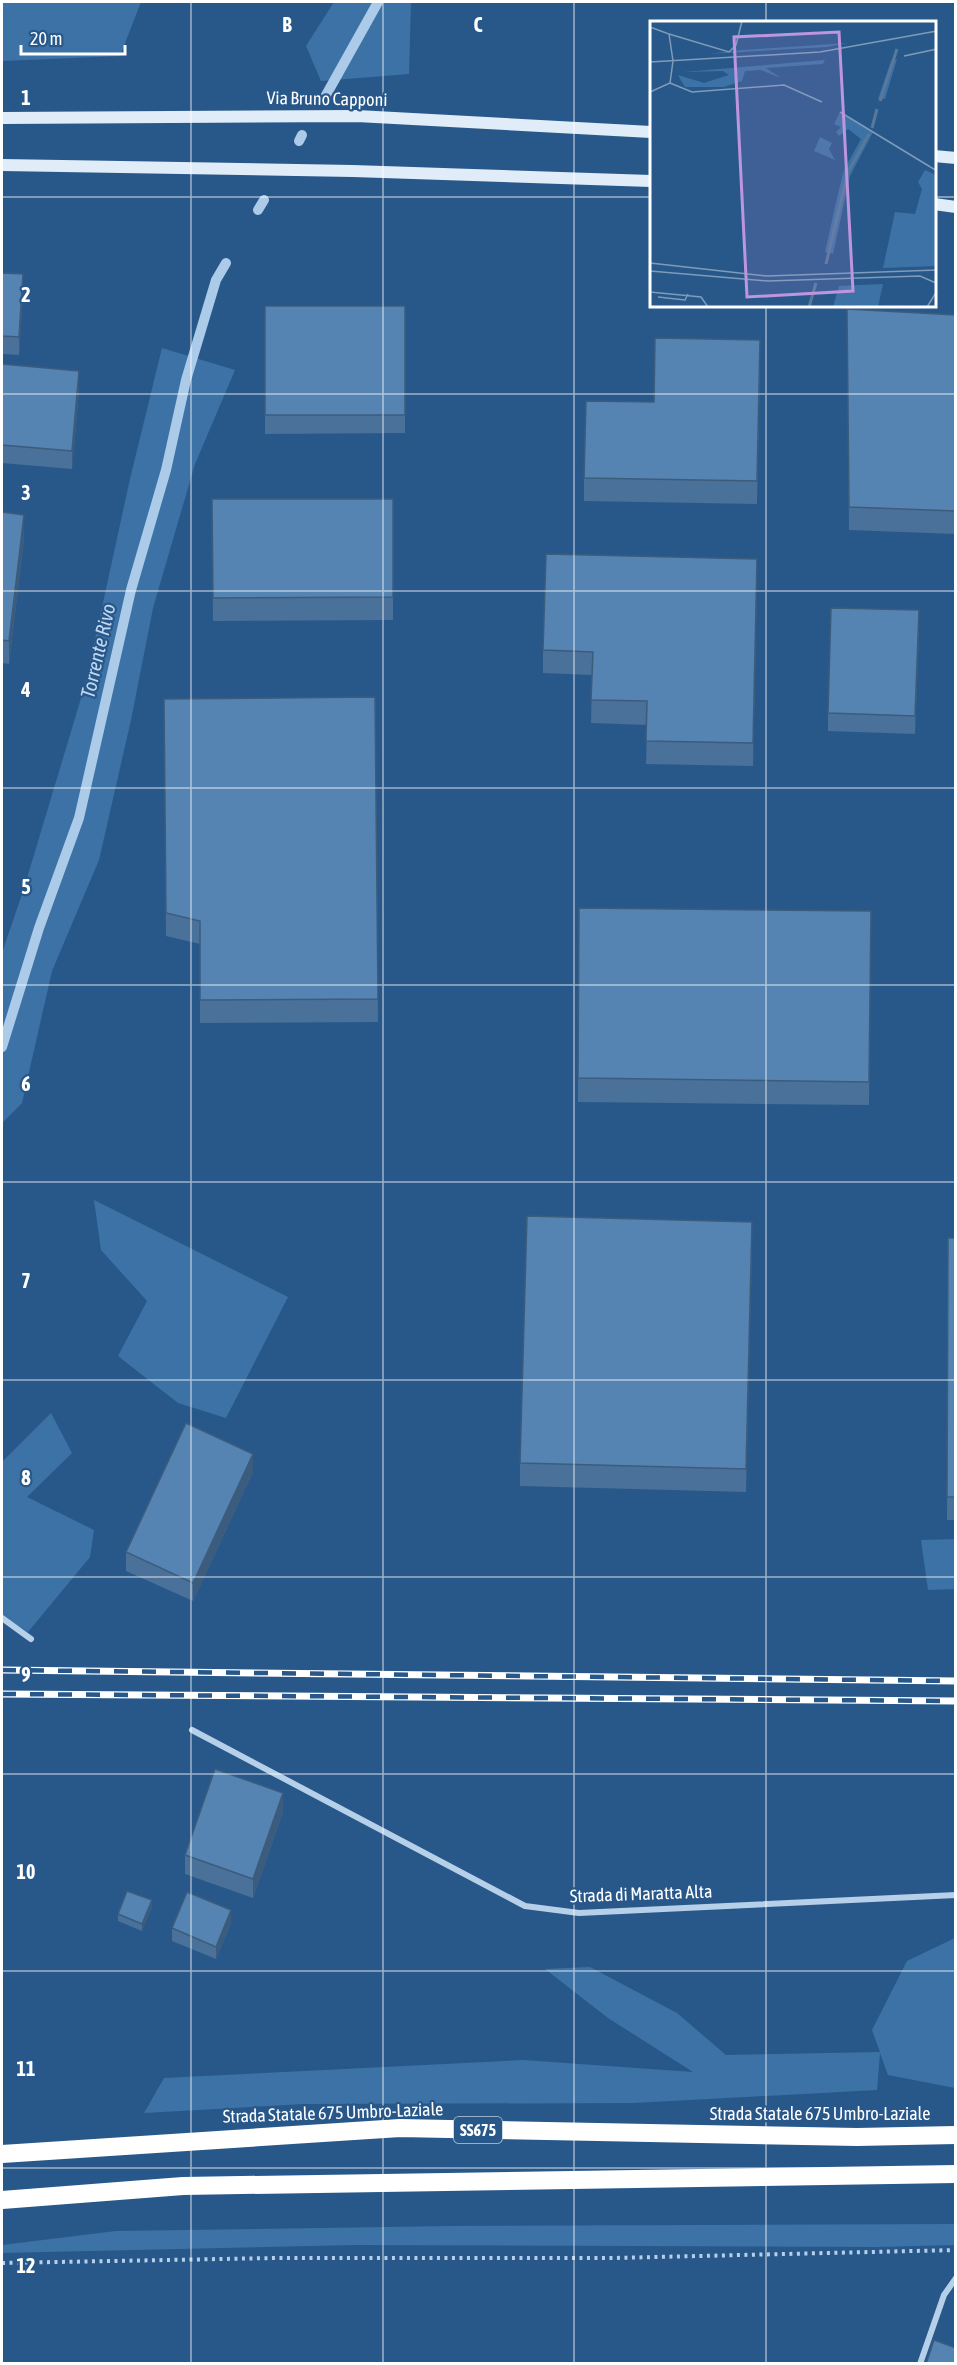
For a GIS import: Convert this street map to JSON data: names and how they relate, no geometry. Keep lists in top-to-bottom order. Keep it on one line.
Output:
{"streets":{"highway":["Strada Statale 675 Umbro-Laziale","SS675"],"main road":["Via Bruno Capponi"],"street":["Strada di Maratta Alta"]},"water":["Torrente Rivo"],"scale_bar":"20 m","grid":{"columns":["B","C"],"rows":["1","2","3","4","5","6","7","8","9","10","11","12"]}}
